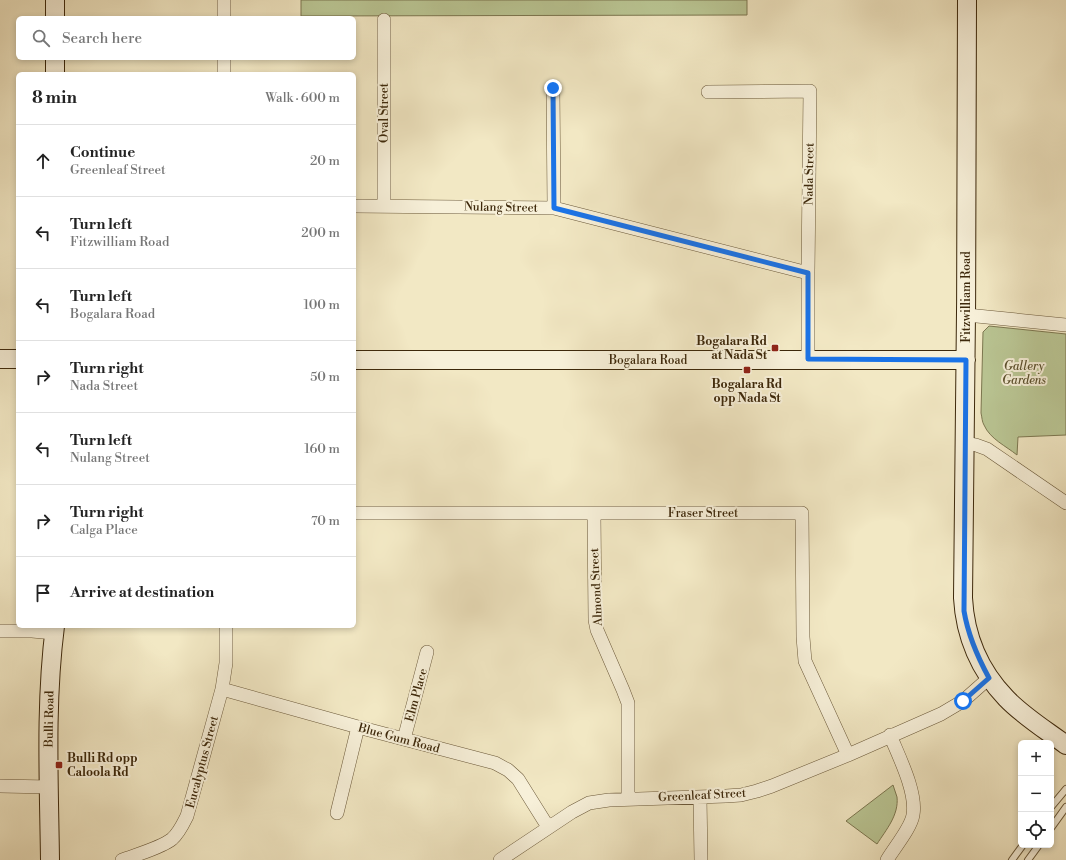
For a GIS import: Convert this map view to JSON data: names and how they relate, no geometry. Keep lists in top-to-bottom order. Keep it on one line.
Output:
{"streets":{"street":["Oval Street","Nada Street","Nulang Street","Fitzwilliam Road","Bogalara Road","Fraser Street","Almond Street","Elm Place","Bulli Road","Blue Gum Road","Eucalyptus Street","Greenleaf Street"]},"crossings":[["Oval Street","Nulang Street"],["Nada Street","Nulang Street"],["Nada Street","Bogalara Road"],["Fitzwilliam Road","Bogalara Road"],["Fitzwilliam Road","Greenleaf Street"],["Fraser Street","Almond Street"],["Fraser Street","Greenleaf Street"],["Almond Street","Greenleaf Street"],["Elm Place","Blue Gum Road"],["Blue Gum Road","Eucalyptus Street"],["Blue Gum Road","Greenleaf Street"]],"parks":["Gallery Gardens"],"places":{"transit":["Bogalara Rd at Nada St","Bogalara Rd opp Nada St","Bulli Rd opp Caloola Rd"]},"page":{"search":"Search here","heading":["8 min","Walk · 600 m"],"list":[["Continue","Greenleaf Street","20 m"],["Turn left","Fitzwilliam Road","200 m"],["Turn left","Bogalara Road","100 m"],["Turn right","Nada Street","50 m"],["Turn left","Nulang Street","160 m"],["Turn right","Calga Place","70 m"],"Arrive at destination"],"map_buttons":["+","−"]}}
